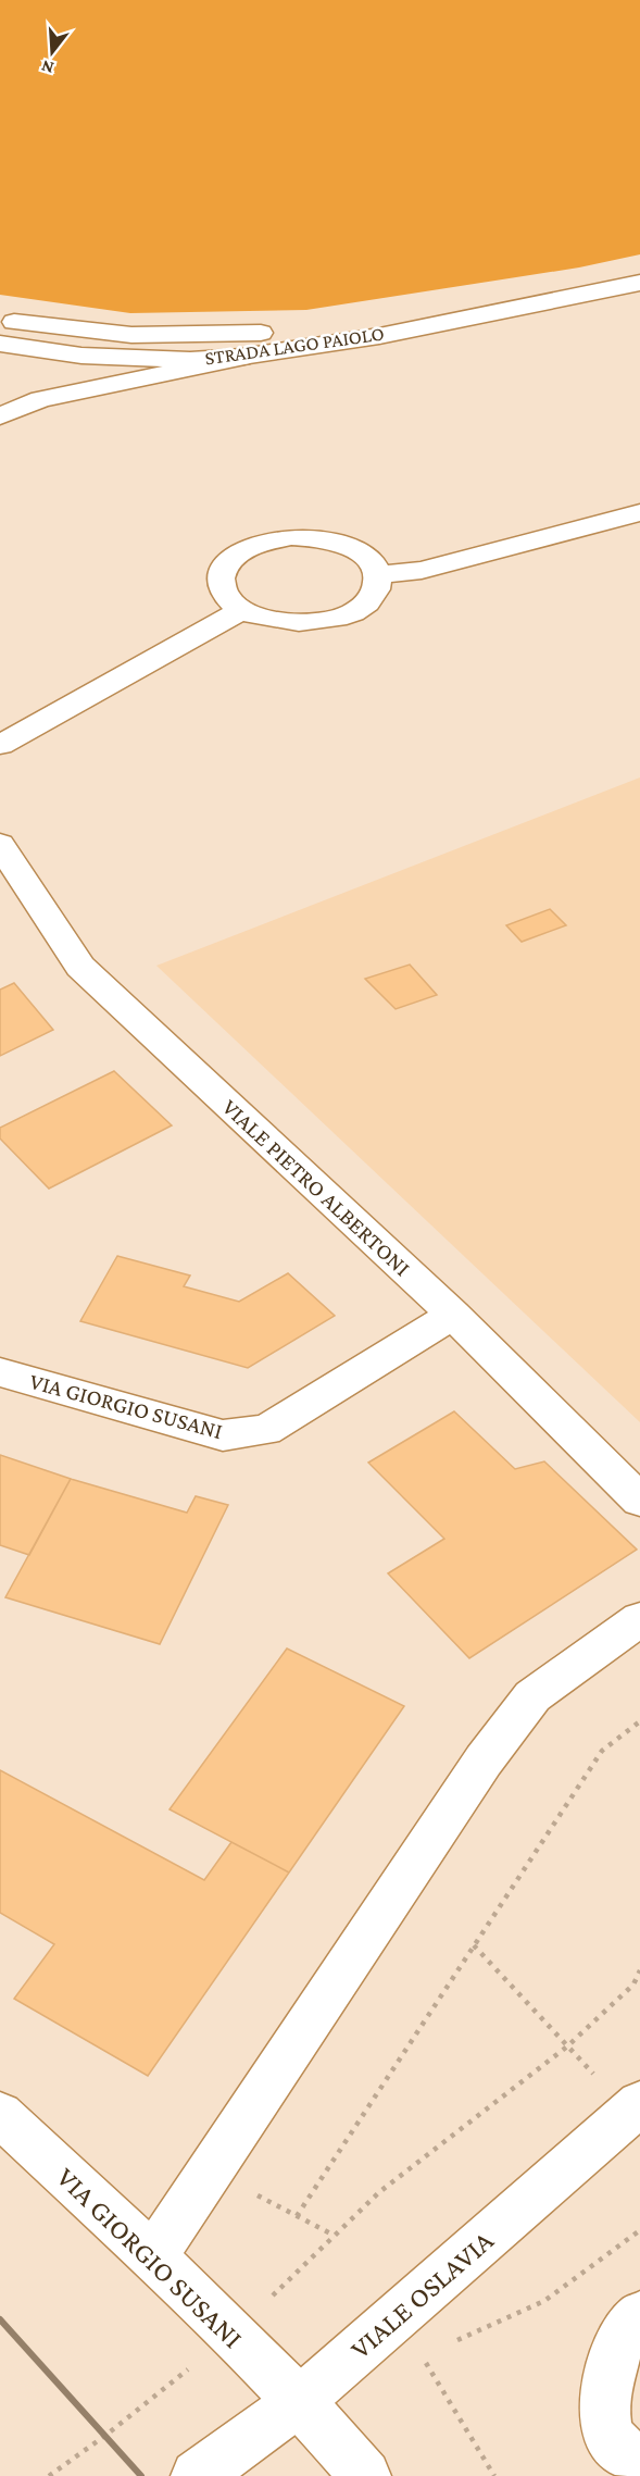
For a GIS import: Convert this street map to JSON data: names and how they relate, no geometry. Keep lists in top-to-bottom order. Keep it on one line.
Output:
{"streets":{"street":["STRADA LAGO PAIOLO","VIALE PIETRO ALBERTONI","VIA GIORGIO SUSANI","VIALE OSLAVIA"]},"crossings":[["VIALE PIETRO ALBERTONI","VIA GIORGIO SUSANI"],["VIA GIORGIO SUSANI","VIALE OSLAVIA"]],"north":"bottom"}
